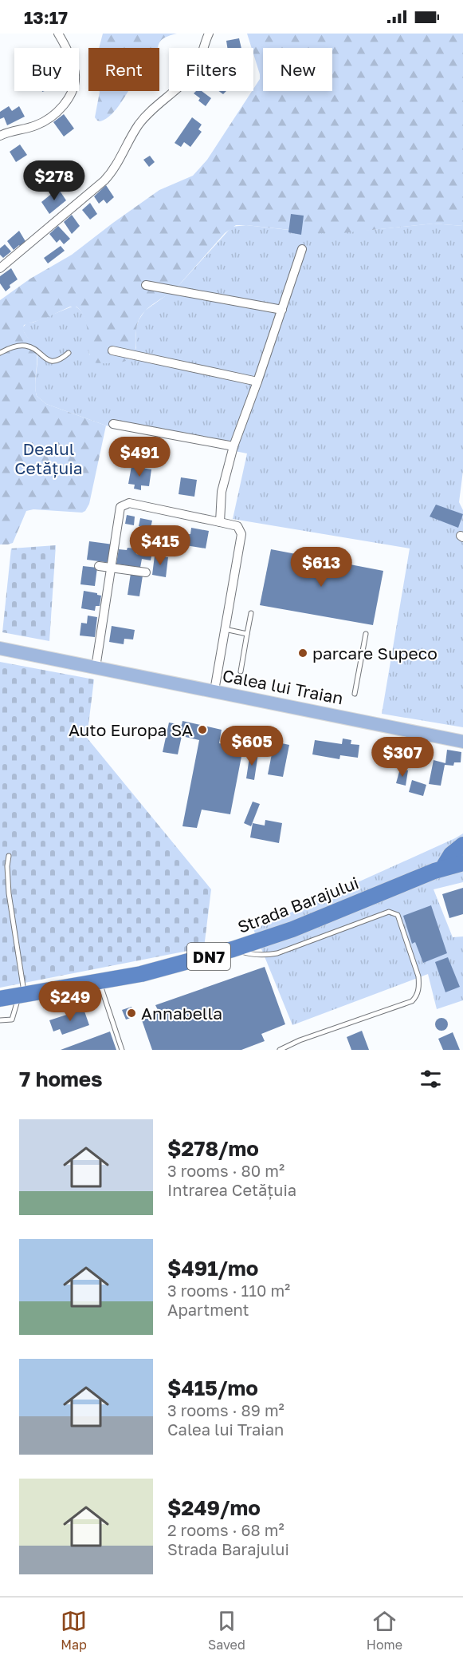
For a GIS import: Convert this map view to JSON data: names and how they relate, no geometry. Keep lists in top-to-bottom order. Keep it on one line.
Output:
{"streets":{"highway":["Strada Barajului","DN7"],"main road":["Calea lui Traian"]},"crossings":[["Strada Barajului","DN7"]],"parks":["Dealul Cetățuia"],"places":["parcare Supeco","Auto Europa SA","Annabella"],"page":{"status":"13:17","chip":["Buy","Rent","Filters","New"],"price":["$278","$491","$415","$613","$605","$307","$249"],"heading":"7 homes","list":[{"name":"$278/mo","note":"3 rooms · 80 m² · Intrarea Cetățuia"},{"name":"$491/mo","note":"3 rooms · 110 m² · Apartment"},{"name":"$415/mo","note":"3 rooms · 89 m² · Calea lui Traian"},{"name":"$249/mo","note":"2 rooms · 68 m² · Strada Barajului"}],"tabs":["Map","Saved","Home"]}}
